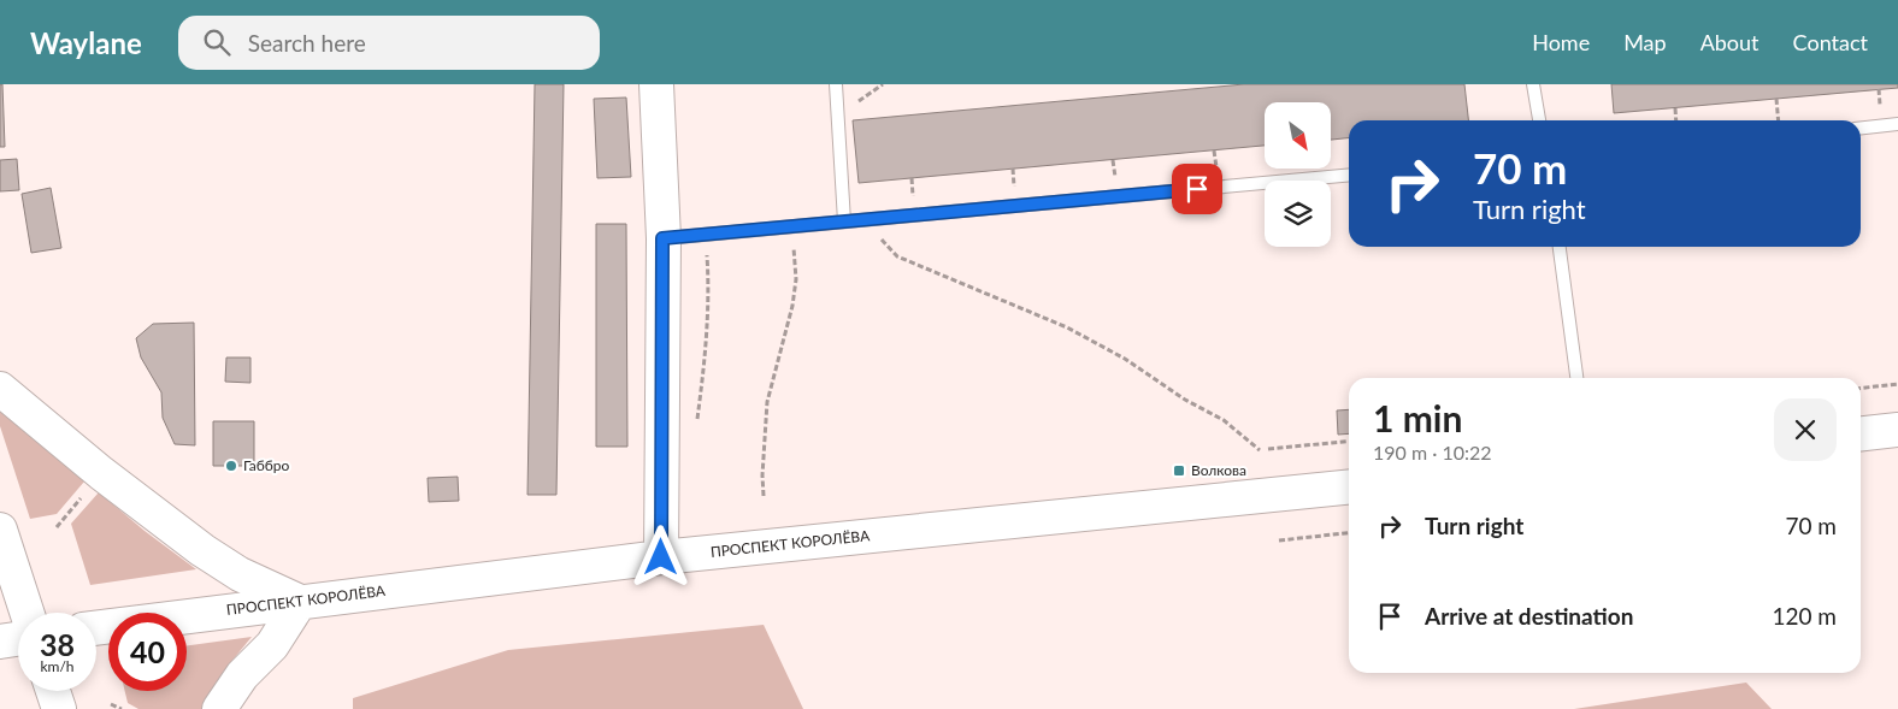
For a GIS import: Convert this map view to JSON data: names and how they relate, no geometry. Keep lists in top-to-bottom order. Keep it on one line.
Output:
{"streets":{"main road":["ПРОСПЕКТ КОРОЛЁВА"]},"places":{"other":["Габбро"],"transit":["Волкова"]},"north":"bottom right","page":{"header":"Waylane","search":"Search here","nav":["Home","Map","About","Contact"],"turn":["70 m","Turn right"],"heading":["1 min","190 m · 10:22"],"list":[{"name":"Turn right","value":"70 m"},{"name":"Arrive at destination","value":"120 m"}],"speed":"38 km/h","limit":"40"}}
